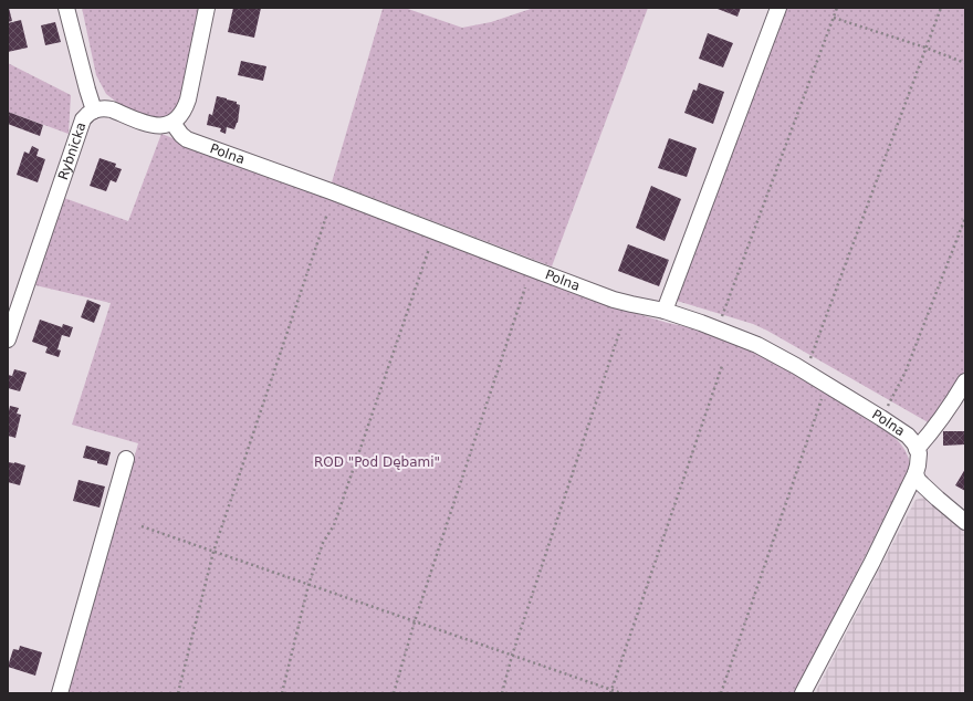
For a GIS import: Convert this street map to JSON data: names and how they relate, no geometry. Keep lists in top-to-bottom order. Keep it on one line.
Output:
{"streets":{"street":["Rybnicka","Polna"]},"crossings":[["Rybnicka","Polna"]],"parks":["ROD \"Pod Dębami\""]}
